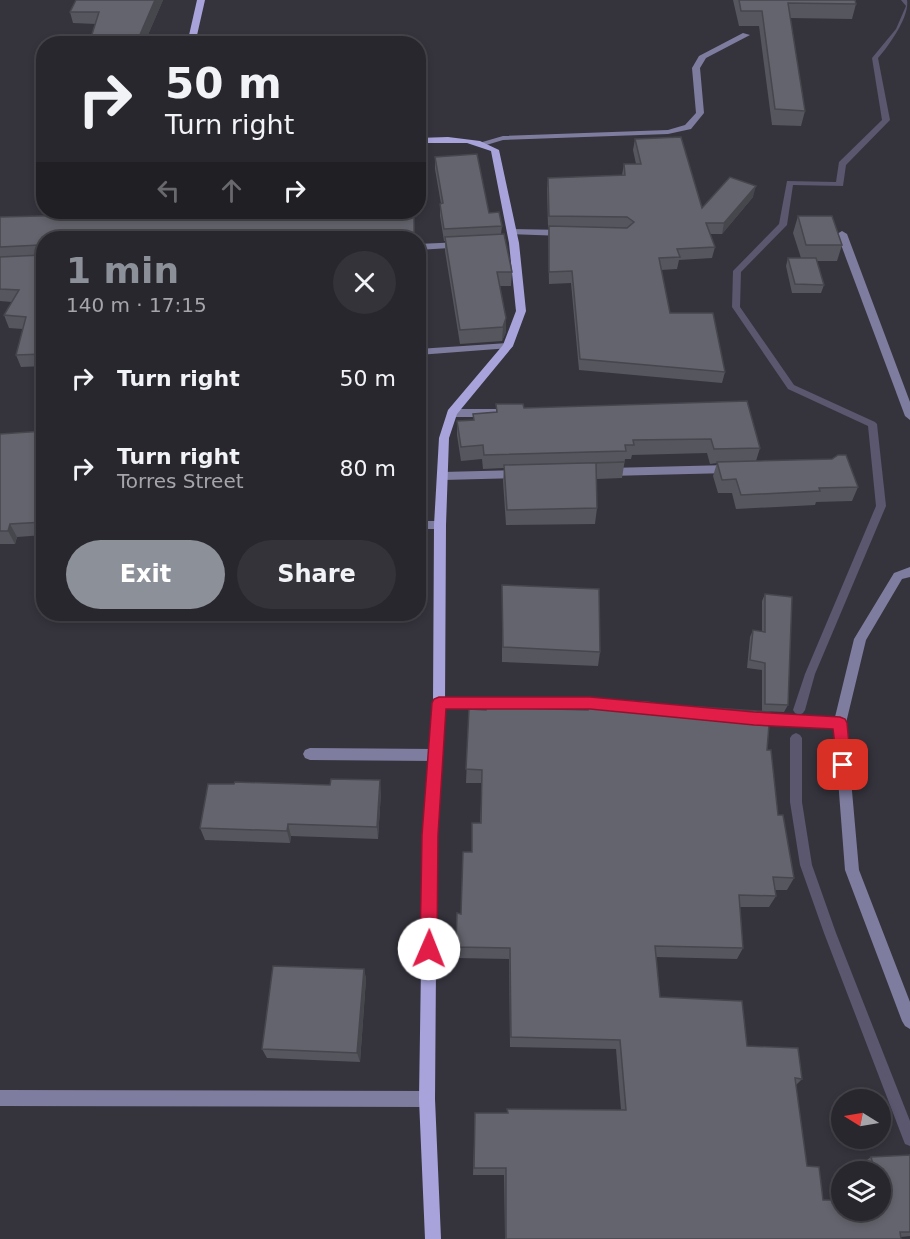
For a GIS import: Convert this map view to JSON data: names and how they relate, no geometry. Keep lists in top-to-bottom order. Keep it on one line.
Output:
{"north":"left","page":{"turn":["50 m","Turn right"],"heading":["1 min","140 m · 17:15"],"list":[{"name":"Turn right","value":"50 m"},{"name":"Turn right","note":"Torres Street","value":"80 m"}],"buttons":["Exit","Share"]}}
